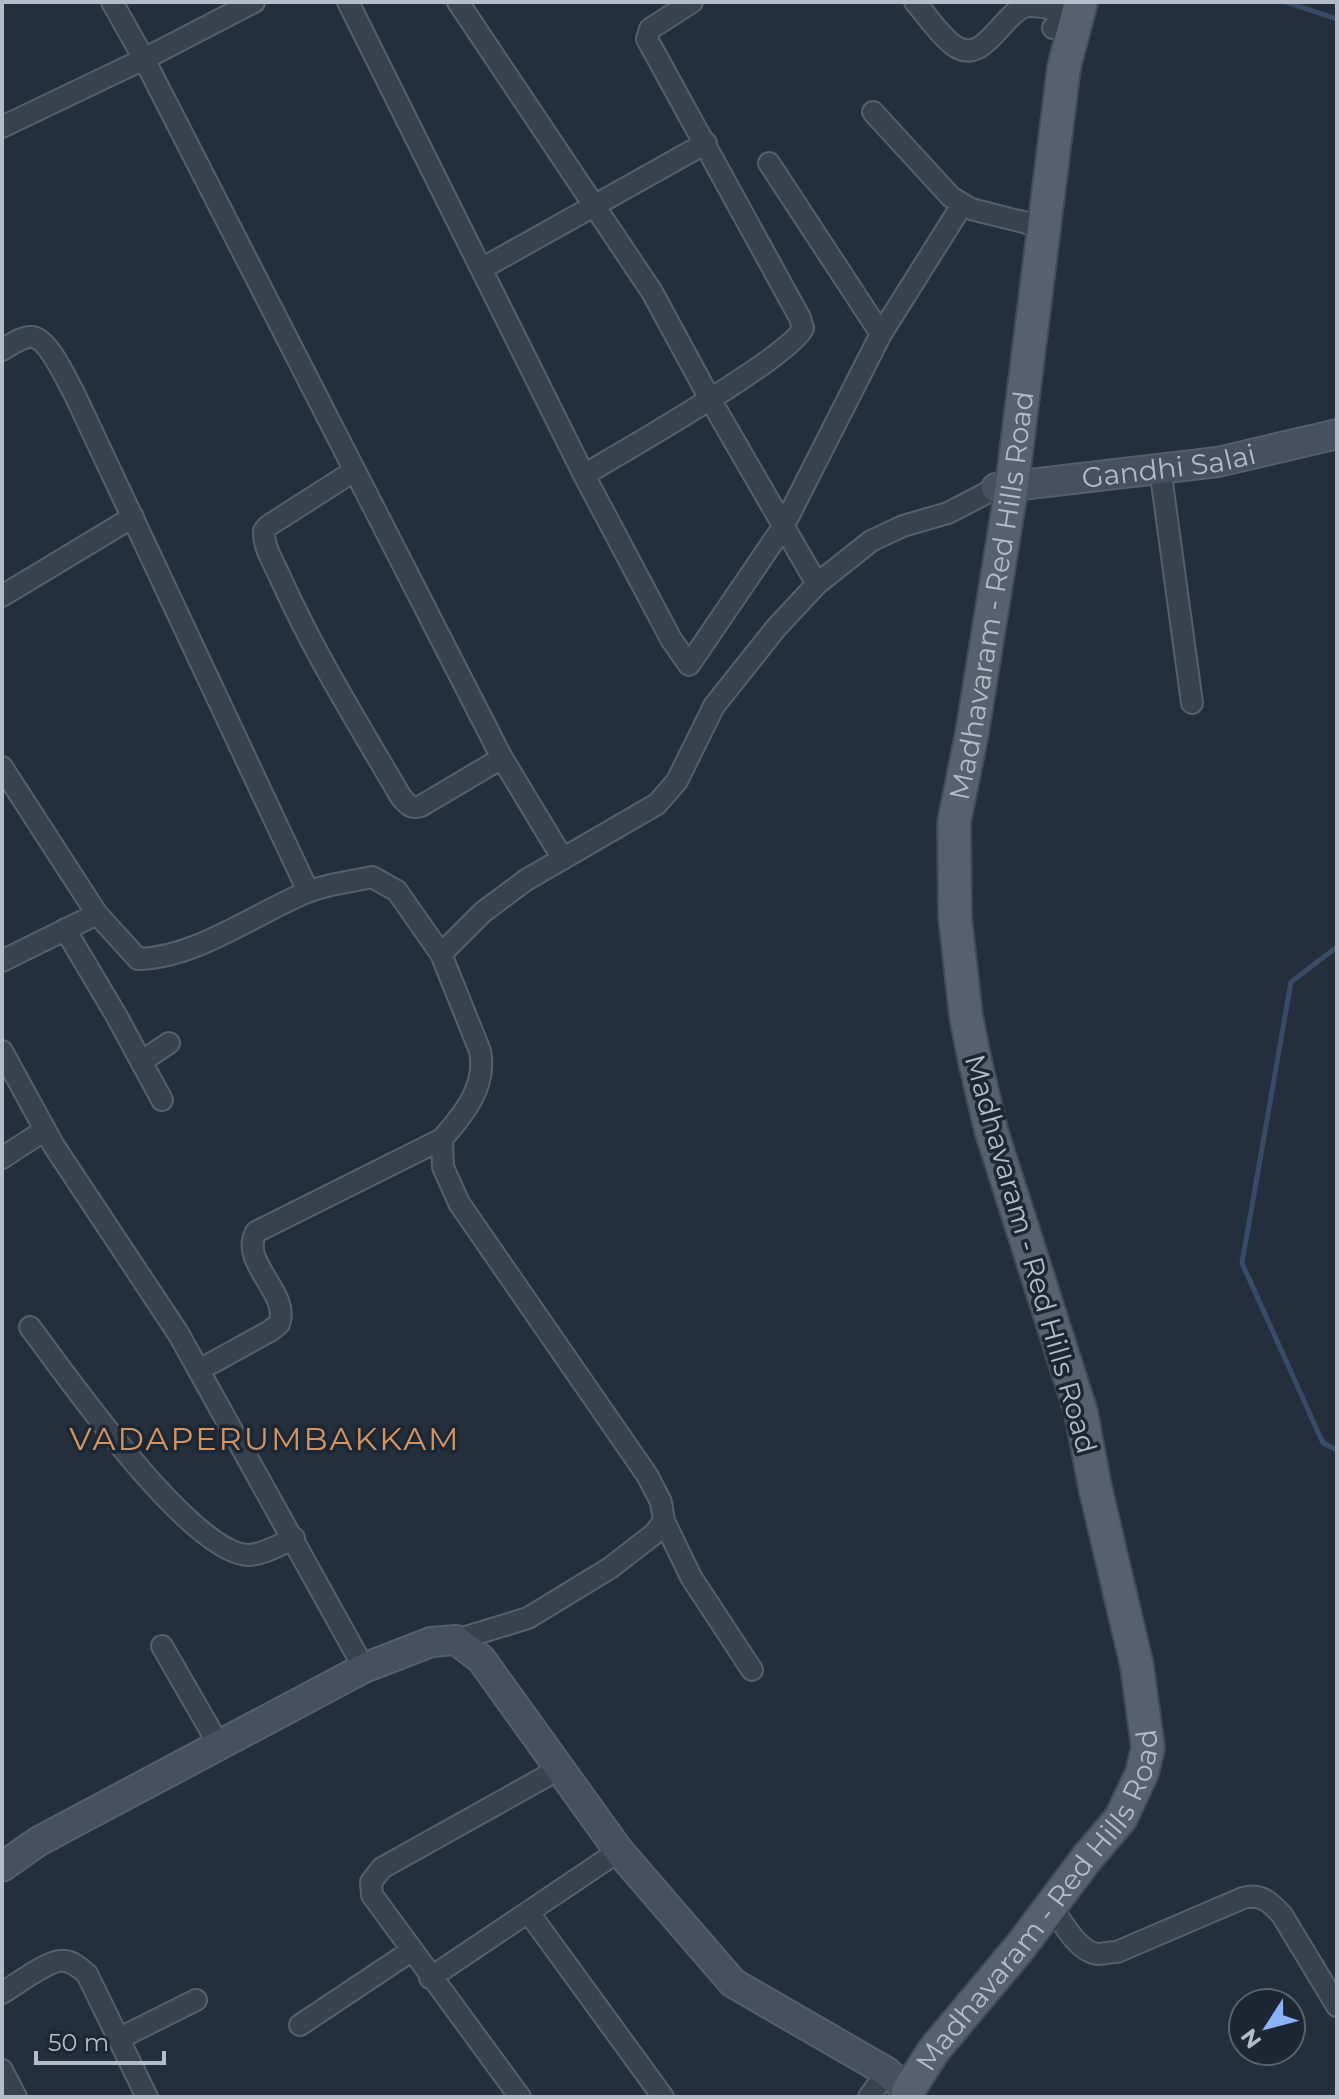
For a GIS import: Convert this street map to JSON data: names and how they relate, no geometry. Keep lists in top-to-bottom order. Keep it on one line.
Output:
{"streets":{"main road":["Madhavaram - Red Hills Road"],"street":["Gandhi Salai"]},"crossings":[["Gandhi Salai","Madhavaram - Red Hills Road"]],"districts":["VADAPERUMBAKKAM"],"scale_bar":"50 m","north":"bottom left"}
